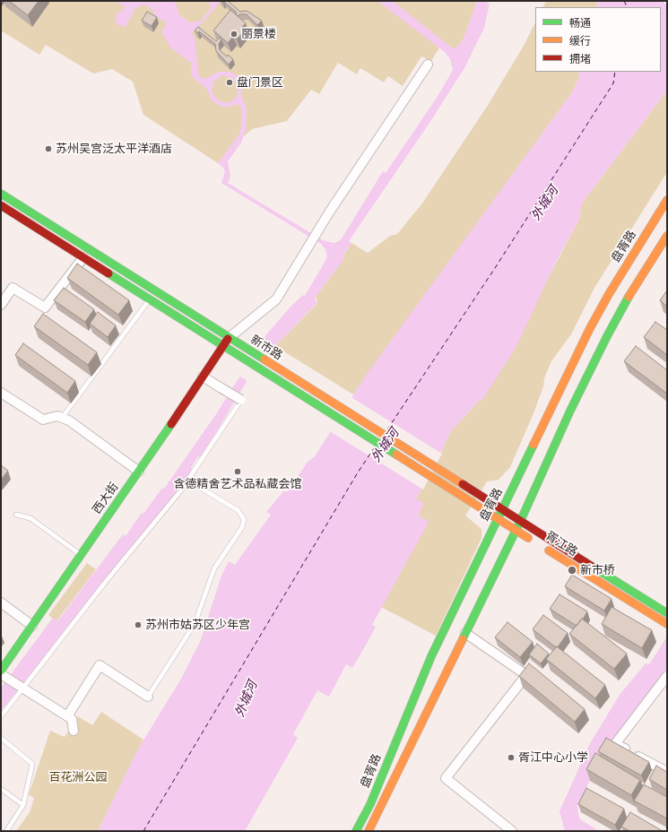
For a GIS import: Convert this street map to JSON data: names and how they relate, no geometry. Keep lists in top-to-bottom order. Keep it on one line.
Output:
{"streets":{"main road":["盘胥路","新市路","西大街","胥江路"]},"crossings":[["盘胥路","新市路"],["盘胥路","胥江路"],["新市路","西大街"],["新市路","胥江路"]],"water":["外城河"],"parks":["百花洲公园"],"places":["丽景楼","盘门景区","苏州吴宫泛太平洋酒店","含德精舍艺术品私藏会馆","新市桥","苏州市姑苏区少年宫","胥江中心小学"],"legend":["畅通","缓行","拥堵"]}
